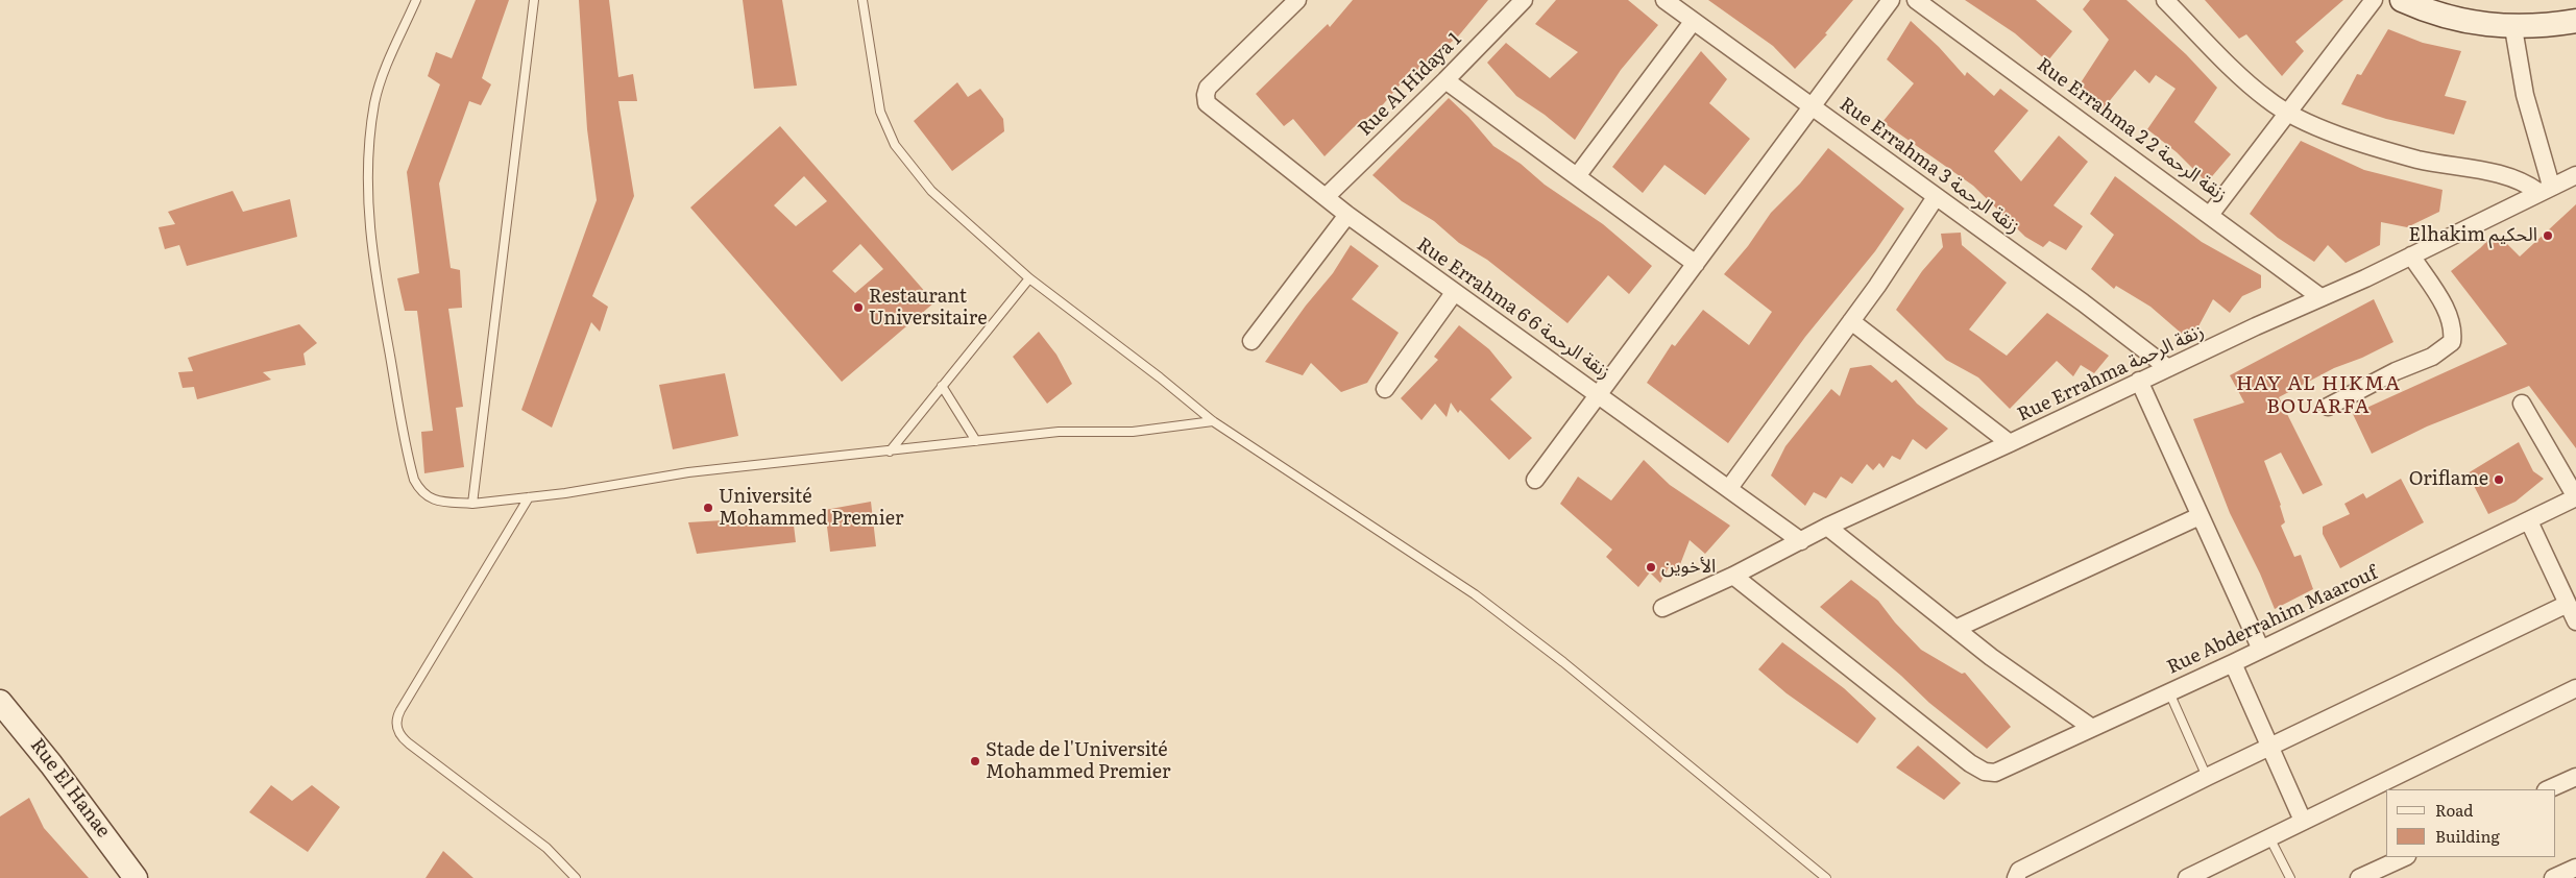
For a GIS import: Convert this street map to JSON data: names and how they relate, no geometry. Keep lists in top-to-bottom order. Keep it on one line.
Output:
{"streets":{"street":["Rue Al Hidaya 1","Rue Errahma 2 2 زنقة الرحمة","Rue Errahma 3 زنقة الرحمة","Rue Errahma 6 6 زنقة الرحمة","Rue Errahma زنقة الرحمة","Rue Abderrahim Maarouf","Rue El Hanae"]},"crossings":[["Rue Al Hidaya 1","Rue Errahma 6 6 زنقة الرحمة"],["Rue Errahma 2 2 زنقة الرحمة","Rue Errahma زنقة الرحمة"],["Rue Errahma 3 زنقة الرحمة","Rue Errahma زنقة الرحمة"],["Rue Errahma 6 6 زنقة الرحمة","Rue Errahma زنقة الرحمة"],["Rue Errahma زنقة الرحمة","Rue Abderrahim Maarouf"]],"districts":["HAY AL HIKMA BOUARFA"],"places":["Elhakim الحكيم","Restaurant Universitaire","Oriflame","Université Mohammed Premier","الأخوين","Stade de l'Université Mohammed Premier"],"legend":["Road","Building"]}
